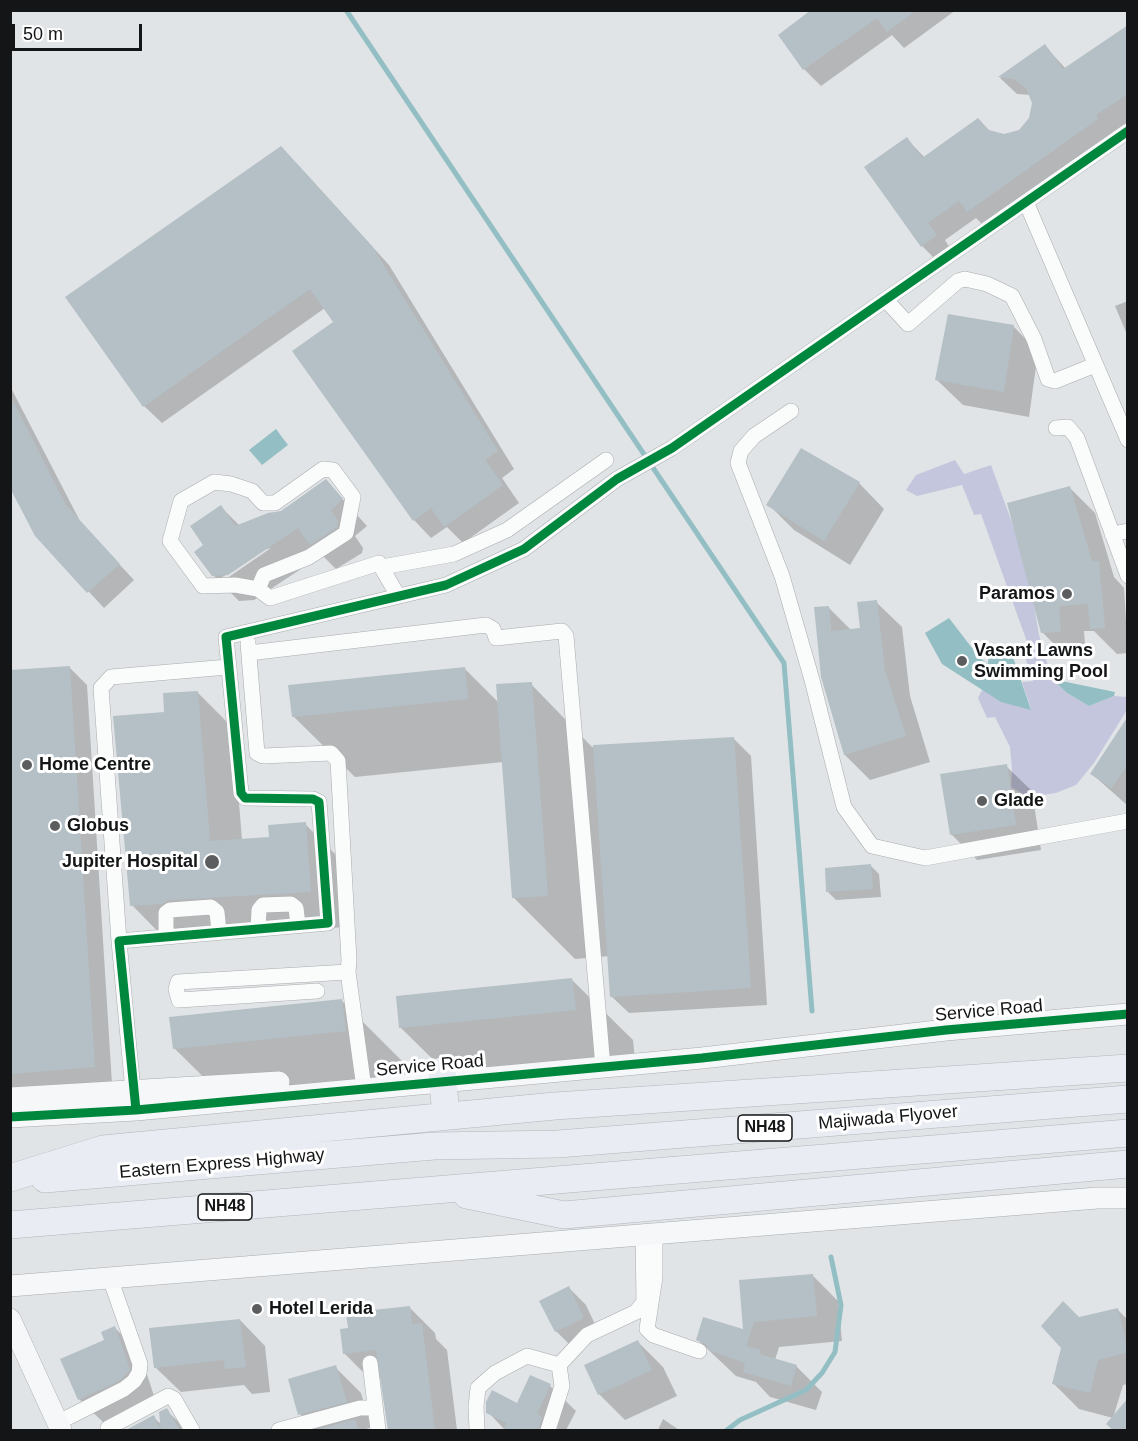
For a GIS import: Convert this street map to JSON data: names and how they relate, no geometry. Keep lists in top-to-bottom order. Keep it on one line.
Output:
{"streets":{"highway":["Majiwada Flyover","NH48","Eastern Express Highway"],"street":["Service Road"]},"crossings":[["Majiwada Flyover","NH48"],["Majiwada Flyover","Eastern Express Highway"]],"places":["Paramos","Vasant Lawns Swimming Pool","Home Centre","Glade","Globus","Jupiter Hospital","Hotel Lerida"],"scale_bar":"50 m"}
